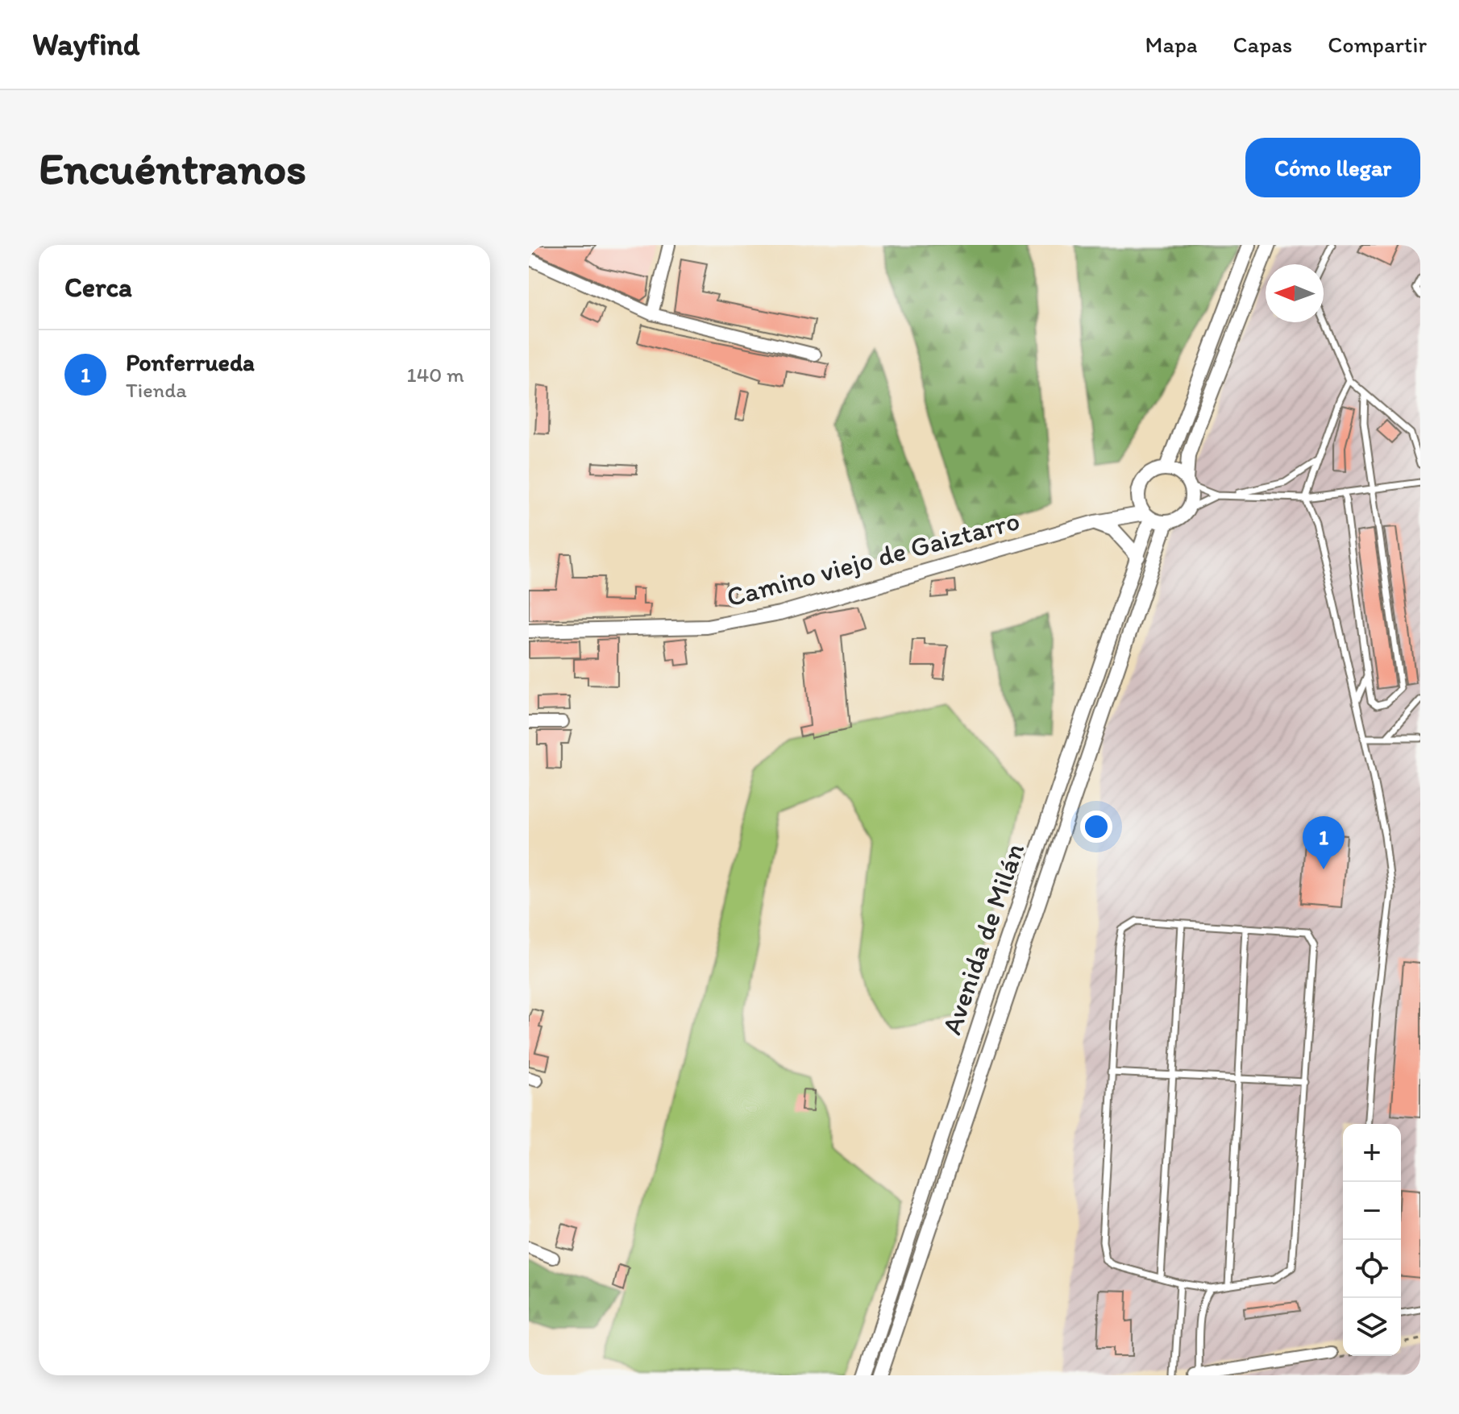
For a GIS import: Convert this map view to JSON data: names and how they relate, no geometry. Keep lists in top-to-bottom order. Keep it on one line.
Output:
{"streets":{"street":["Camino viejo de Gaiztarro","Avenida de Milán"]},"crossings":[["Camino viejo de Gaiztarro","Avenida de Milán"]],"north":"left","page":{"header":"Wayfind","nav":["Mapa","Capas","Compartir"],"buttons":"Cómo llegar","title":"Encuéntranos","heading":"Cerca","list":[{"mark":"1","name":"Ponferrueda","note":"Tienda","value":"140 m"}],"pins":"1","map_buttons":["+","−"]}}
